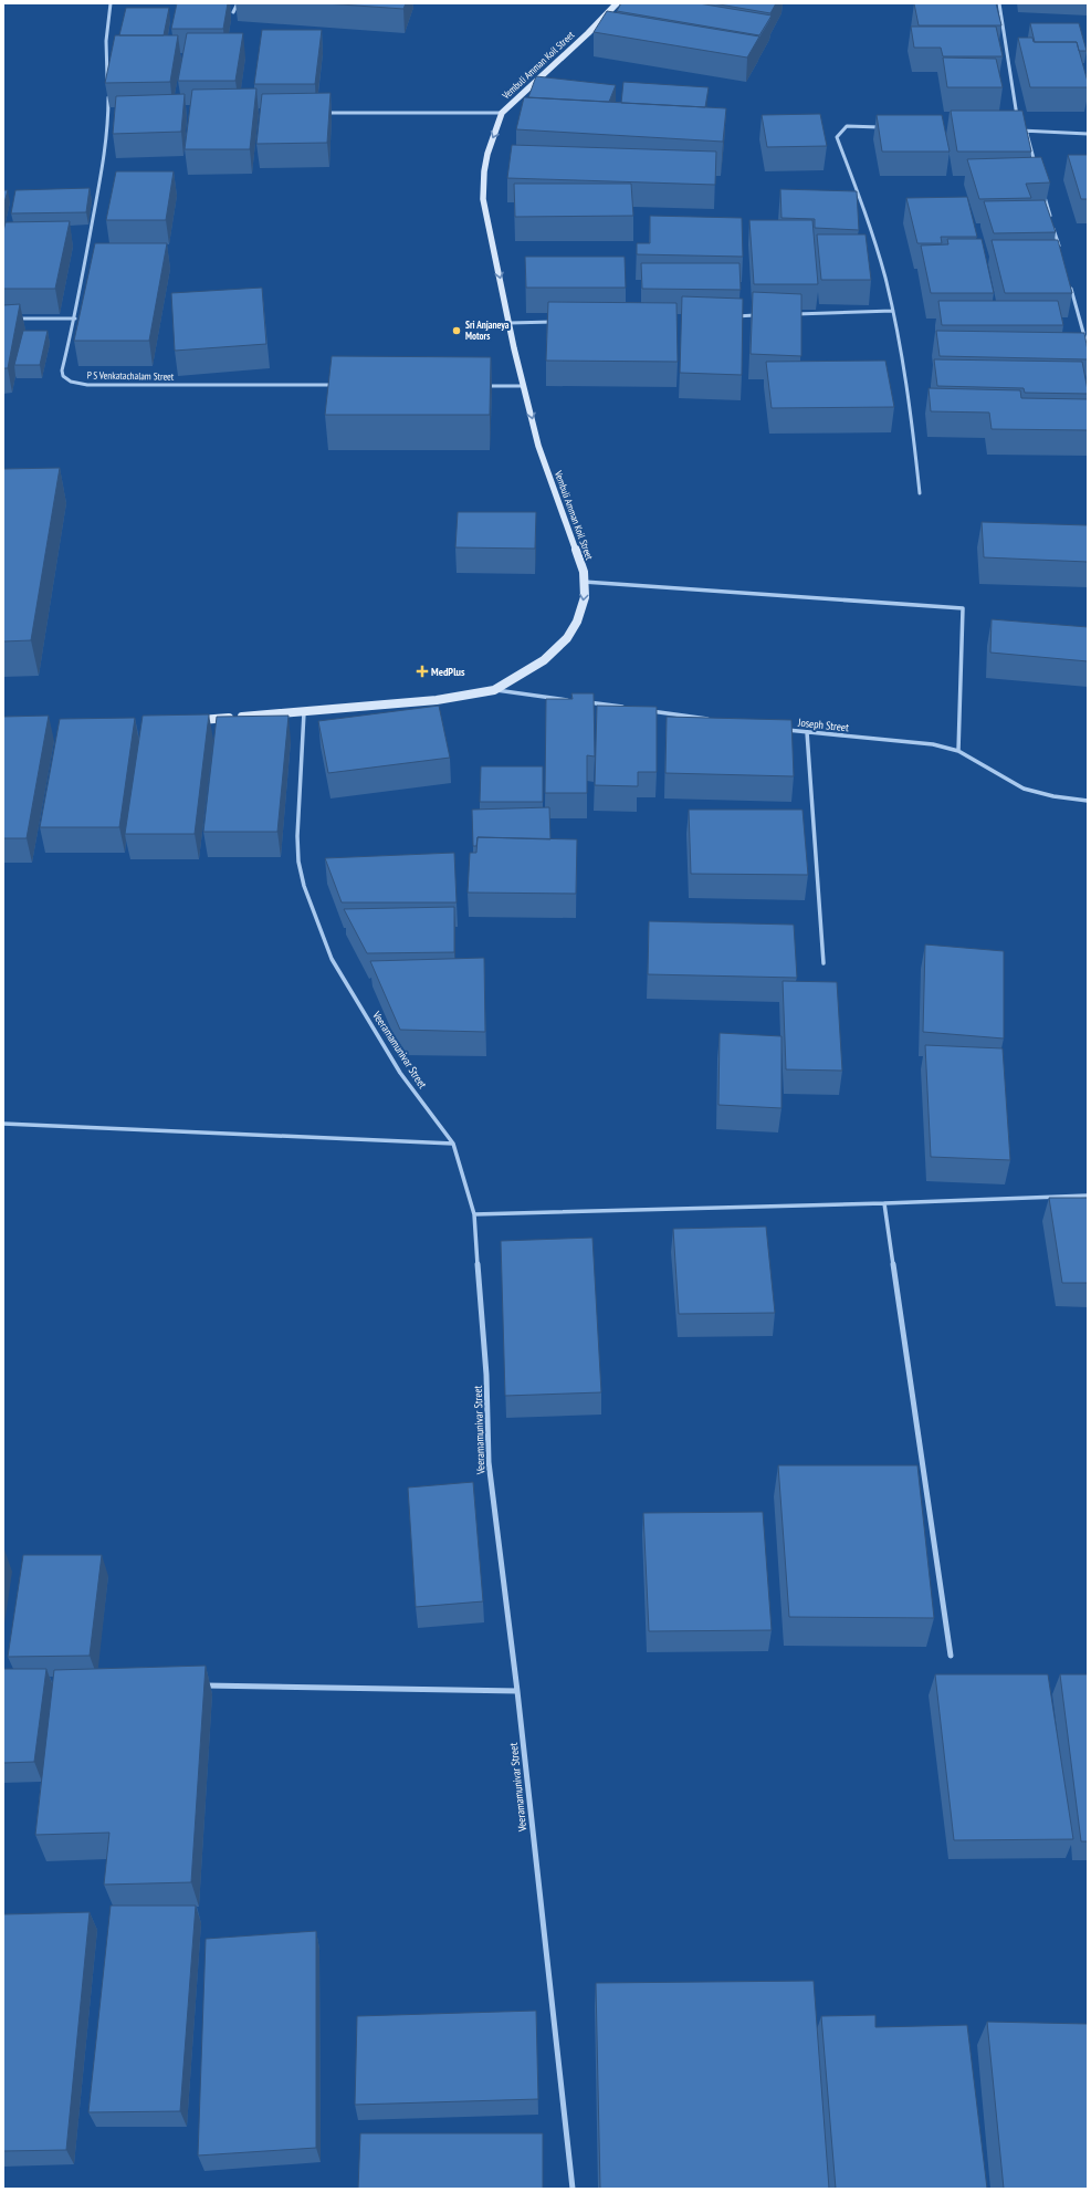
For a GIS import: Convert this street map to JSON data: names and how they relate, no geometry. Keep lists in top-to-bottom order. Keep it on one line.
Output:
{"streets":{"street":["Vembuli Amman Koil Street","P S Venkatachalam Street","Joseph Street","Veeramamunivar Street"]},"crossings":[["Vembuli Amman Koil Street","Veeramamunivar Street"]],"one_way":["Vembuli Amman Koil Street"],"places":{"other":["Sri Anjaneya Motors"],"health":["MedPlus"]}}
